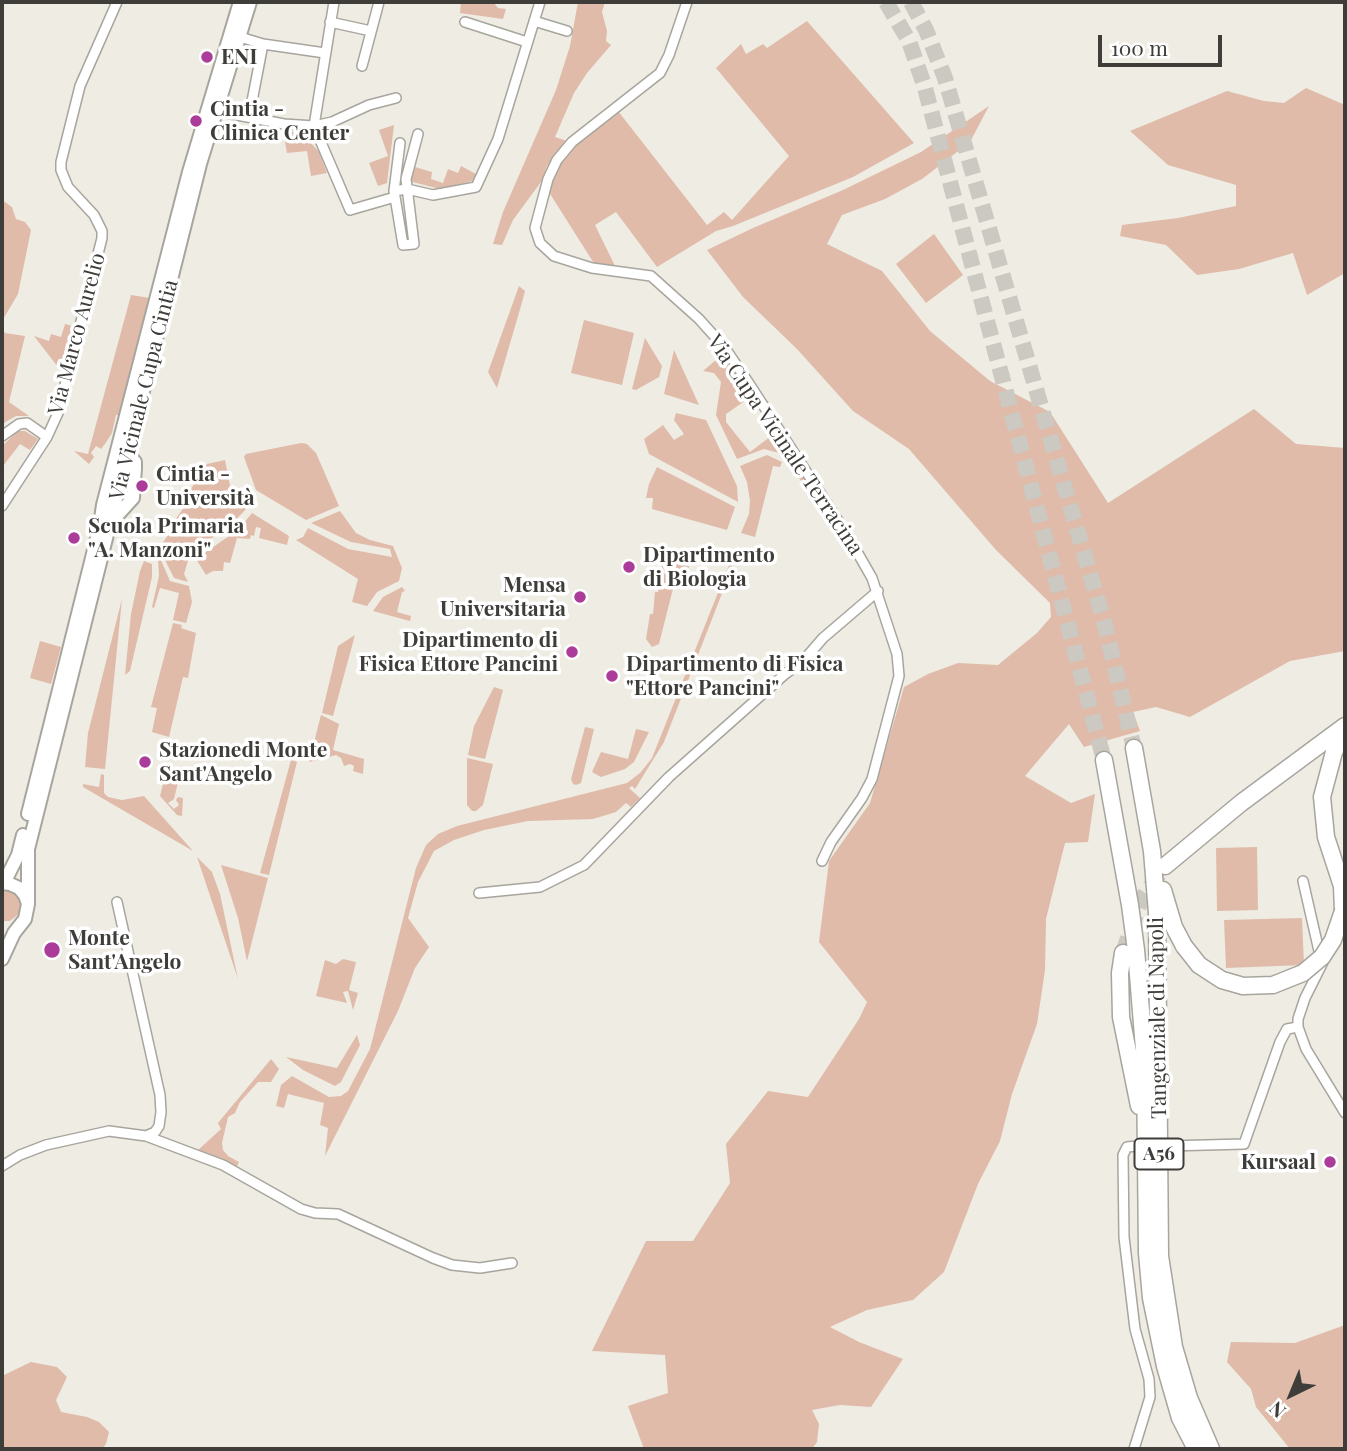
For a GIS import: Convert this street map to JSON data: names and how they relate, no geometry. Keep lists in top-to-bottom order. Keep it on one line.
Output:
{"streets":{"highway":["Tangenziale di Napoli","A56"],"main road":["Via Vicinale Cupa Cintia"],"street":["Via Marco Aurelio","Via Cupa Vicinale Terracina"]},"places":["ENI","Cintia - Clinica Center","Cintia - Università","Scuola Primaria \"A. Manzoni\"","Dipartimento di Biologia","Mensa Universitaria","Dipartimento di Fisica Ettore Pancini","Dipartimento di Fisica \"Ettore Pancini\"","Stazionedi Monte Sant'Angelo","Monte Sant'Angelo","Kursaal"],"scale_bar":"100 m","north":"bottom left"}
